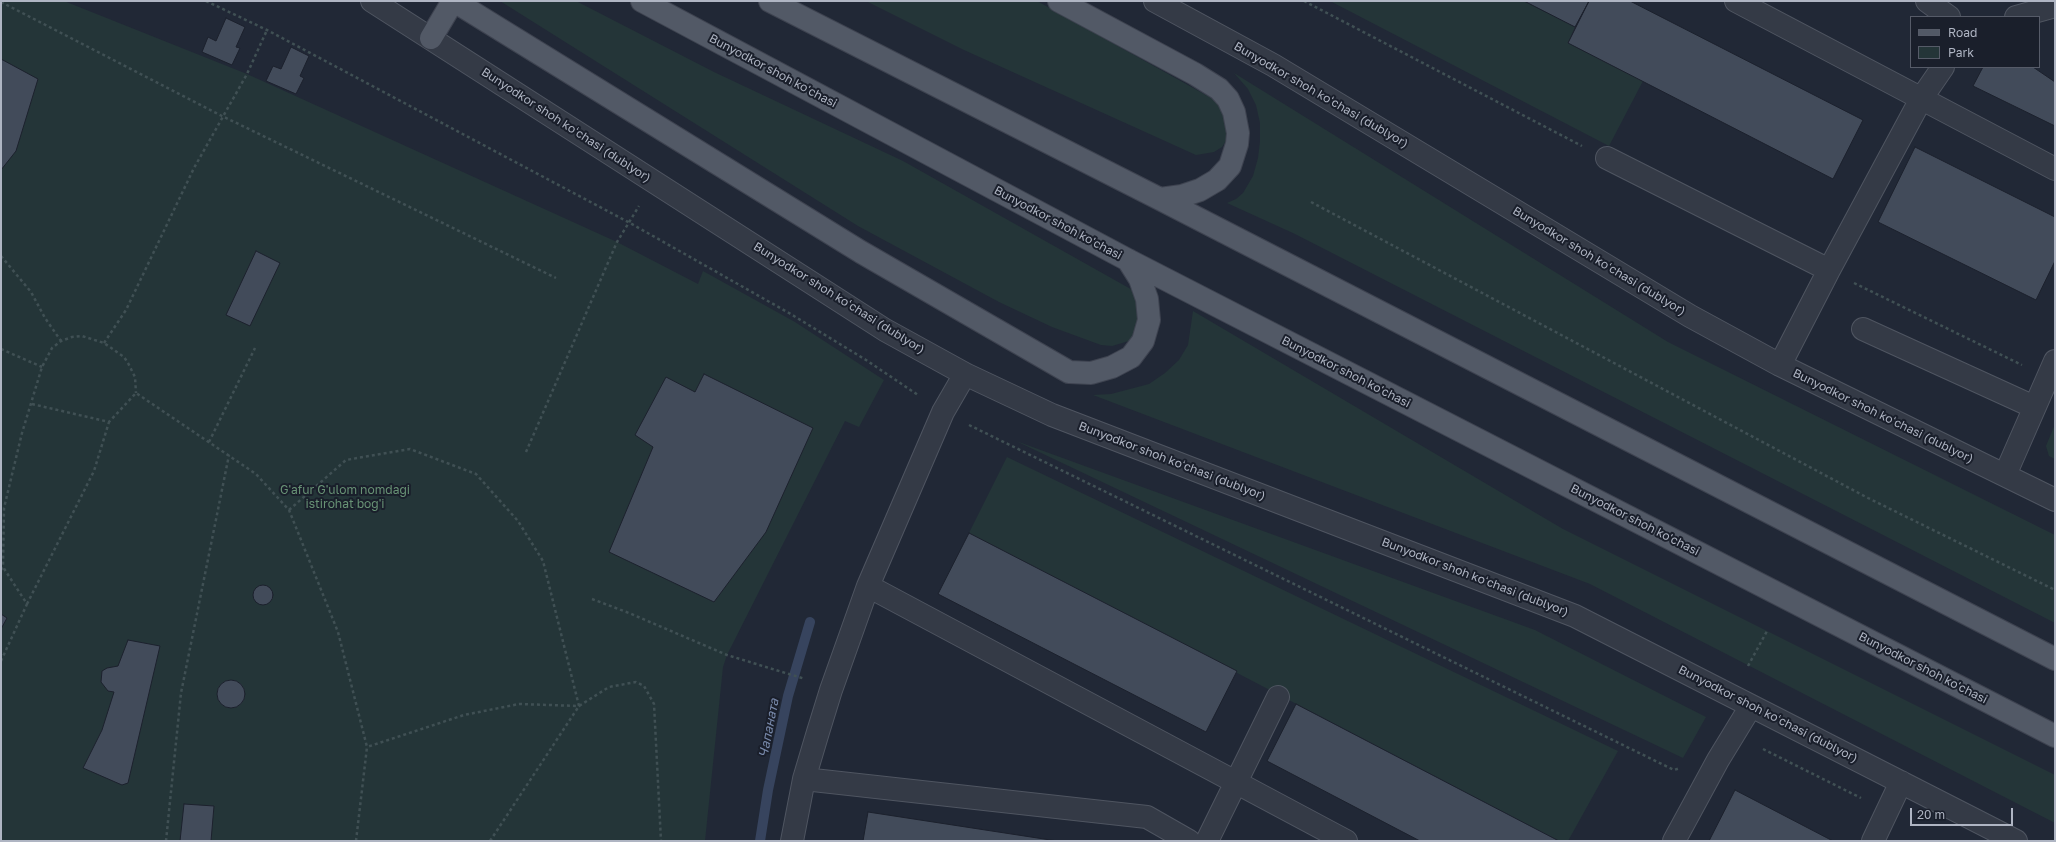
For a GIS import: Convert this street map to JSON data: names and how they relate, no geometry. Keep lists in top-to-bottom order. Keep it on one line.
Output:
{"streets":{"main road":["Bunyodkor shoh ko'chasi"],"street":["Bunyodkor shoh koʻchasi (dublyor)"]},"water":["Чапаната"],"parks":["G'afur G'ulom nomdagi istirohat bog'i"],"legend":["Road","Park"],"scale_bar":"20 m"}
